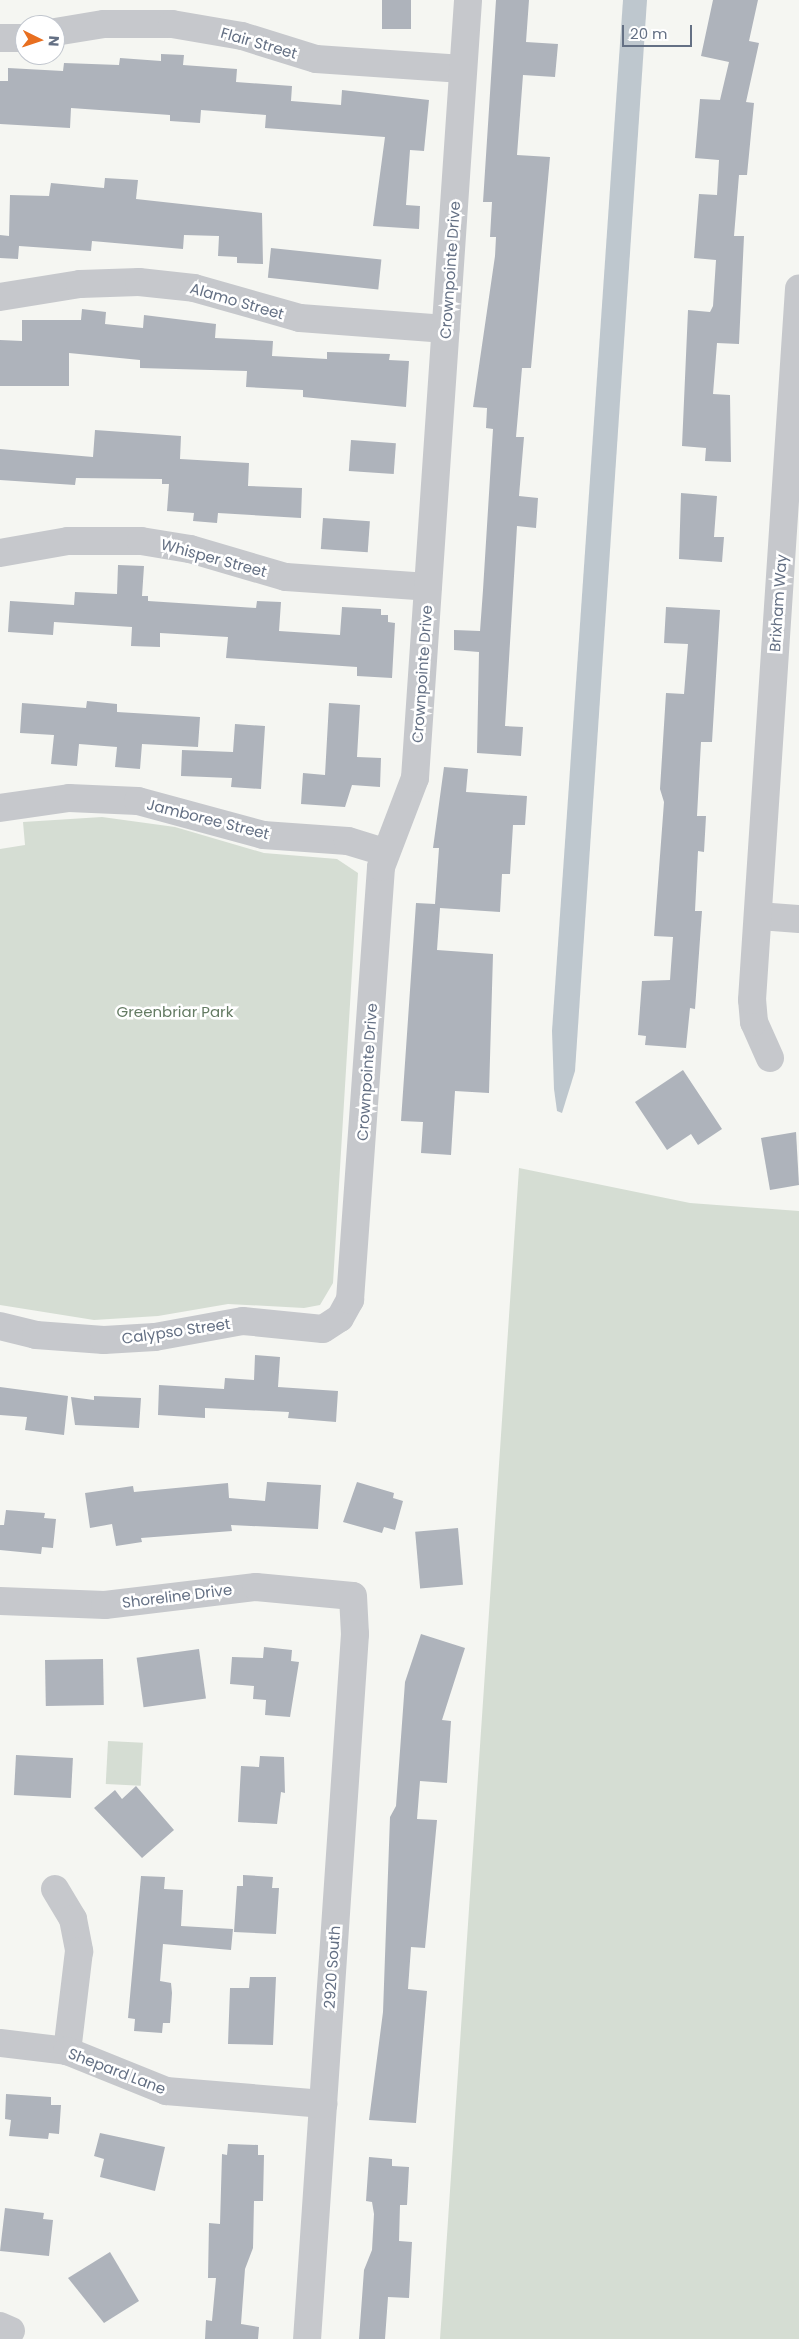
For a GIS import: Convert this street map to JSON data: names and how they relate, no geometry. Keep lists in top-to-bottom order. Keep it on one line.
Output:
{"streets":{"street":["Flair Street","Crownpointe Drive","Alamo Street","Whisper Street","Brixham Way","Jamboree Street","Calypso Street","Shoreline Drive","2920 South","Shepard Lane"]},"crossings":[["Flair Street","Crownpointe Drive"],["Crownpointe Drive","Alamo Street"],["Crownpointe Drive","Whisper Street"],["Crownpointe Drive","Jamboree Street"],["Crownpointe Drive","Calypso Street"],["Shoreline Drive","2920 South"],["2920 South","Shepard Lane"]],"parks":["Greenbriar Park"],"scale_bar":"20 m","north":"right"}
